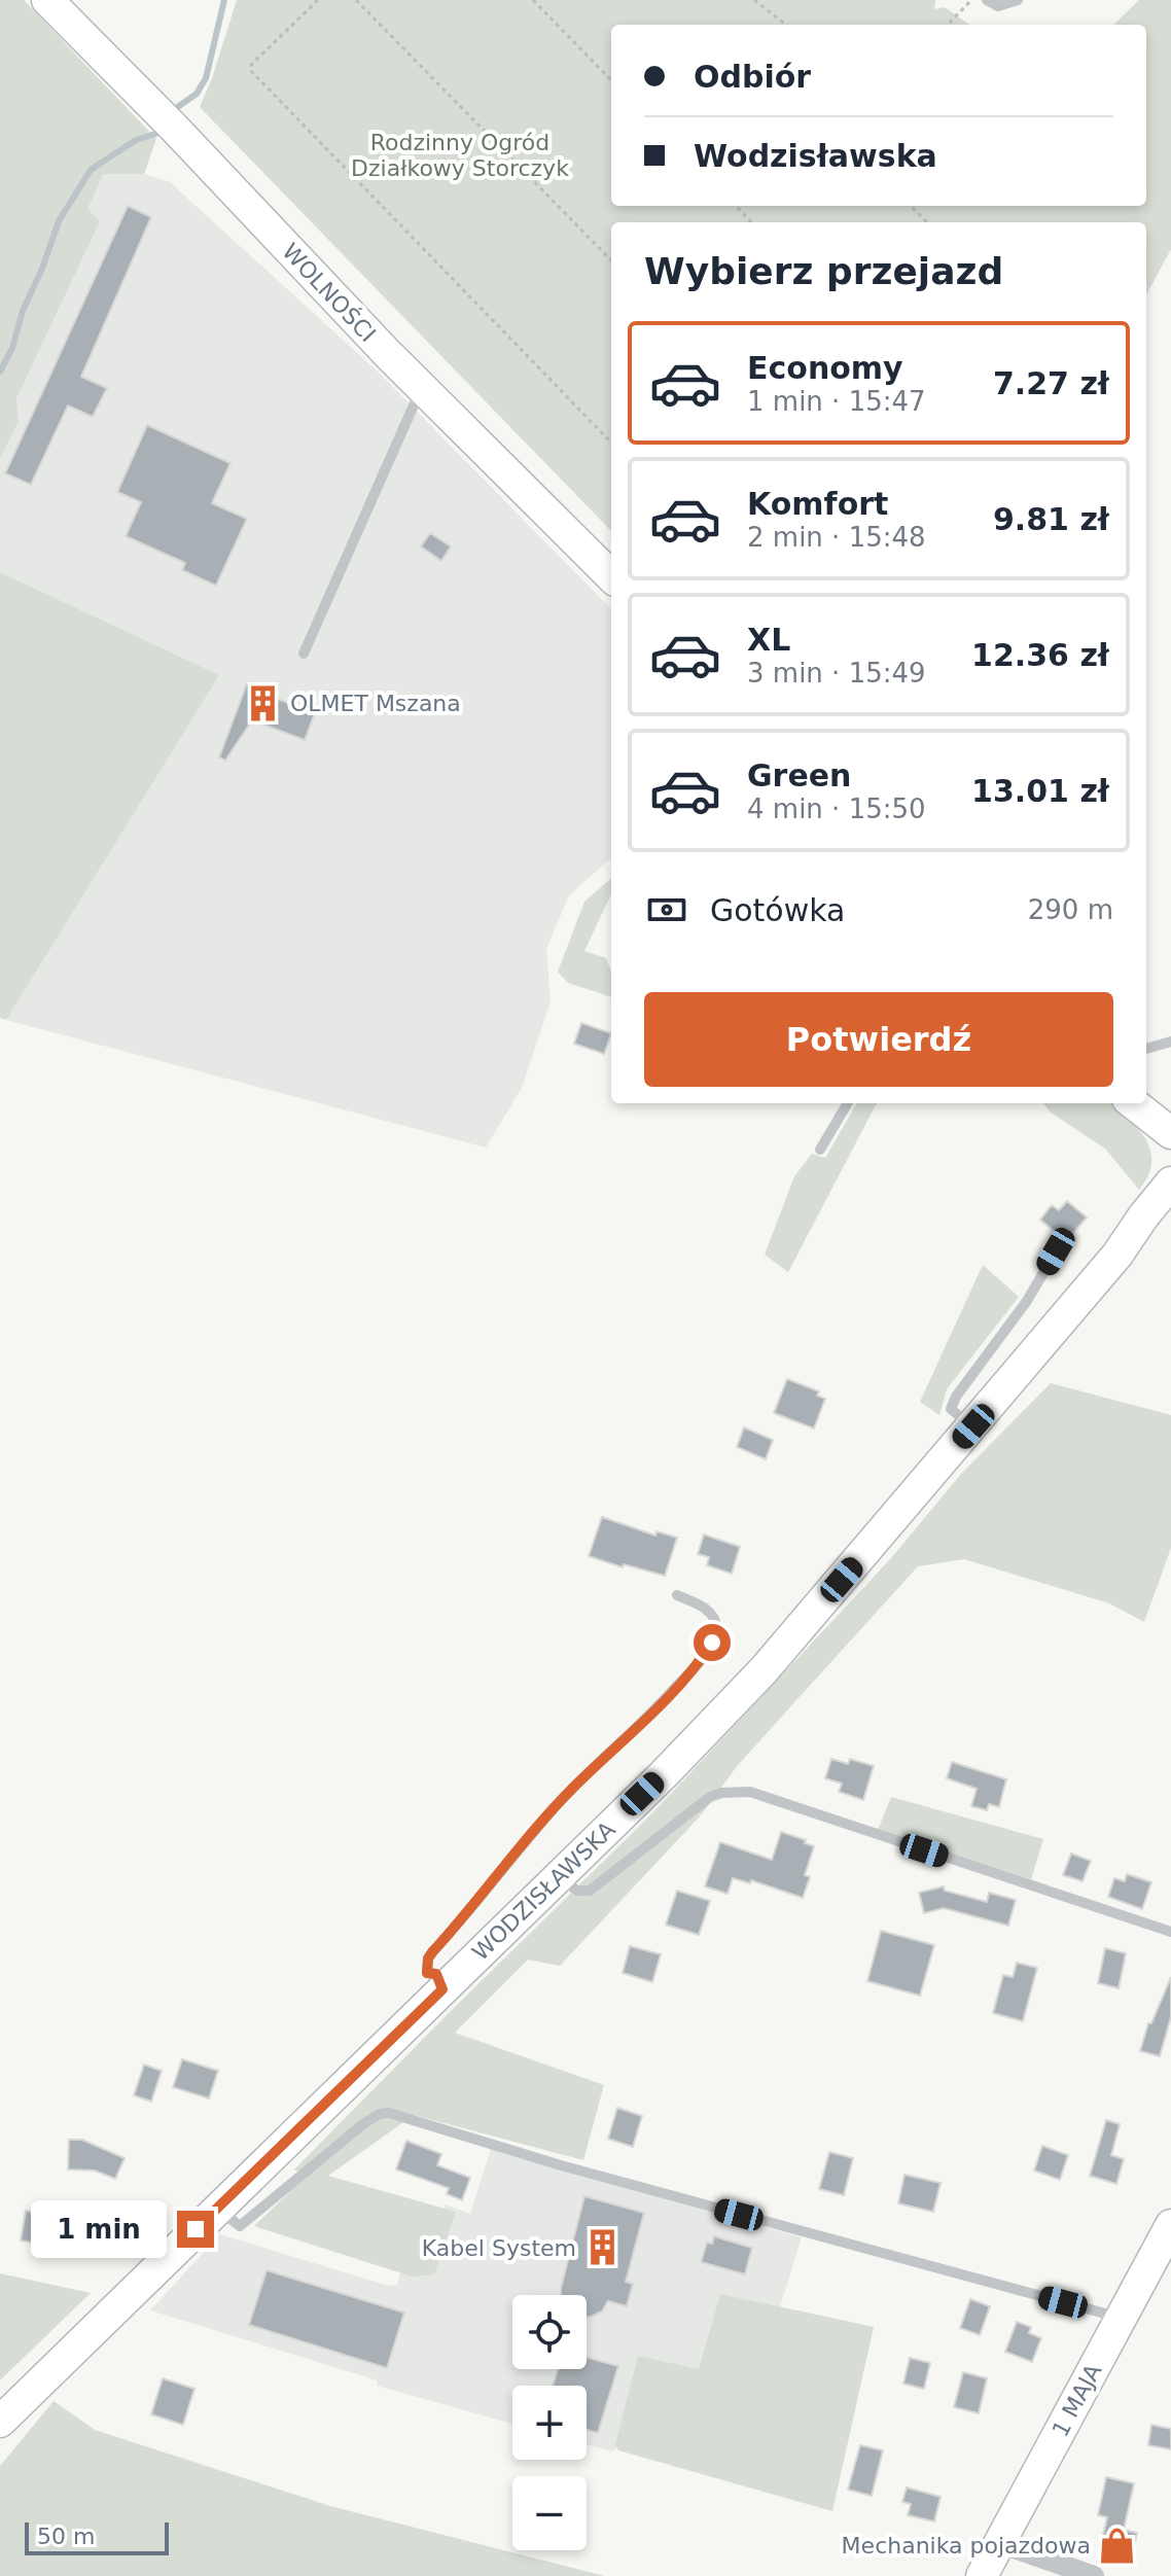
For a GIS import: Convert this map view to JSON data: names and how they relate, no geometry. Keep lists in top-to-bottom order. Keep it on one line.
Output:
{"streets":{"main road":["WOLNOŚCI","WODZISŁAWSKA","1 MAJA"]},"parks":["Rodzinny Ogród Działkowy Storczyk"],"places":{"building":["OLMET Mszana","Kabel System"],"shop":["Mechanika pojazdowa"]},"scale_bar":"50 m","page":{"banner":["Odbiór","Wodzisławska"],"heading":"Wybierz przejazd","list":[{"name":"Economy","note":"1 min · 15:47","value":"7.27 zł"},{"name":"Komfort","note":"2 min · 15:48","value":"9.81 zł"},{"name":"XL","note":"3 min · 15:49","value":"12.36 zł"},{"name":"Green","note":"4 min · 15:50","value":"13.01 zł"}],"pay":["Gotówka","290 m"],"buttons":"Potwierdź","bubble":"1 min","map_buttons":["+","−"],"scale":"50 m"}}
